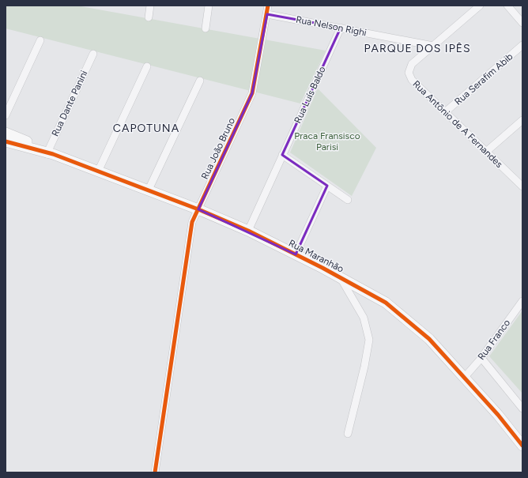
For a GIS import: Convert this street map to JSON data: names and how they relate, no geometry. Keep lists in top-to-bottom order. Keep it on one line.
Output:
{"streets":{"main road":["Rua Maranhão"],"street":["Rua Nelson Righi","Rua Serafim Abib","Rua Luís Baldo","Rua Dante Panini","Rua Antônio de A Fernandes","Rua João Bruno","Rua Franco"]},"crossings":[["Rua Nelson Righi","Rua Luís Baldo"],["Rua Nelson Righi","Rua Antônio de A Fernandes"],["Rua Nelson Righi","Rua João Bruno"],["Rua Serafim Abib","Rua Antônio de A Fernandes"],["Rua Luís Baldo","Rua Maranhão"],["Rua Dante Panini","Rua Maranhão"],["Rua João Bruno","Rua Maranhão"],["Rua Maranhão","Rua Franco"]],"districts":["PARQUE DOS IPÊS","CAPOTUNA"],"parks":["Praca Fransisco Parisi"]}
